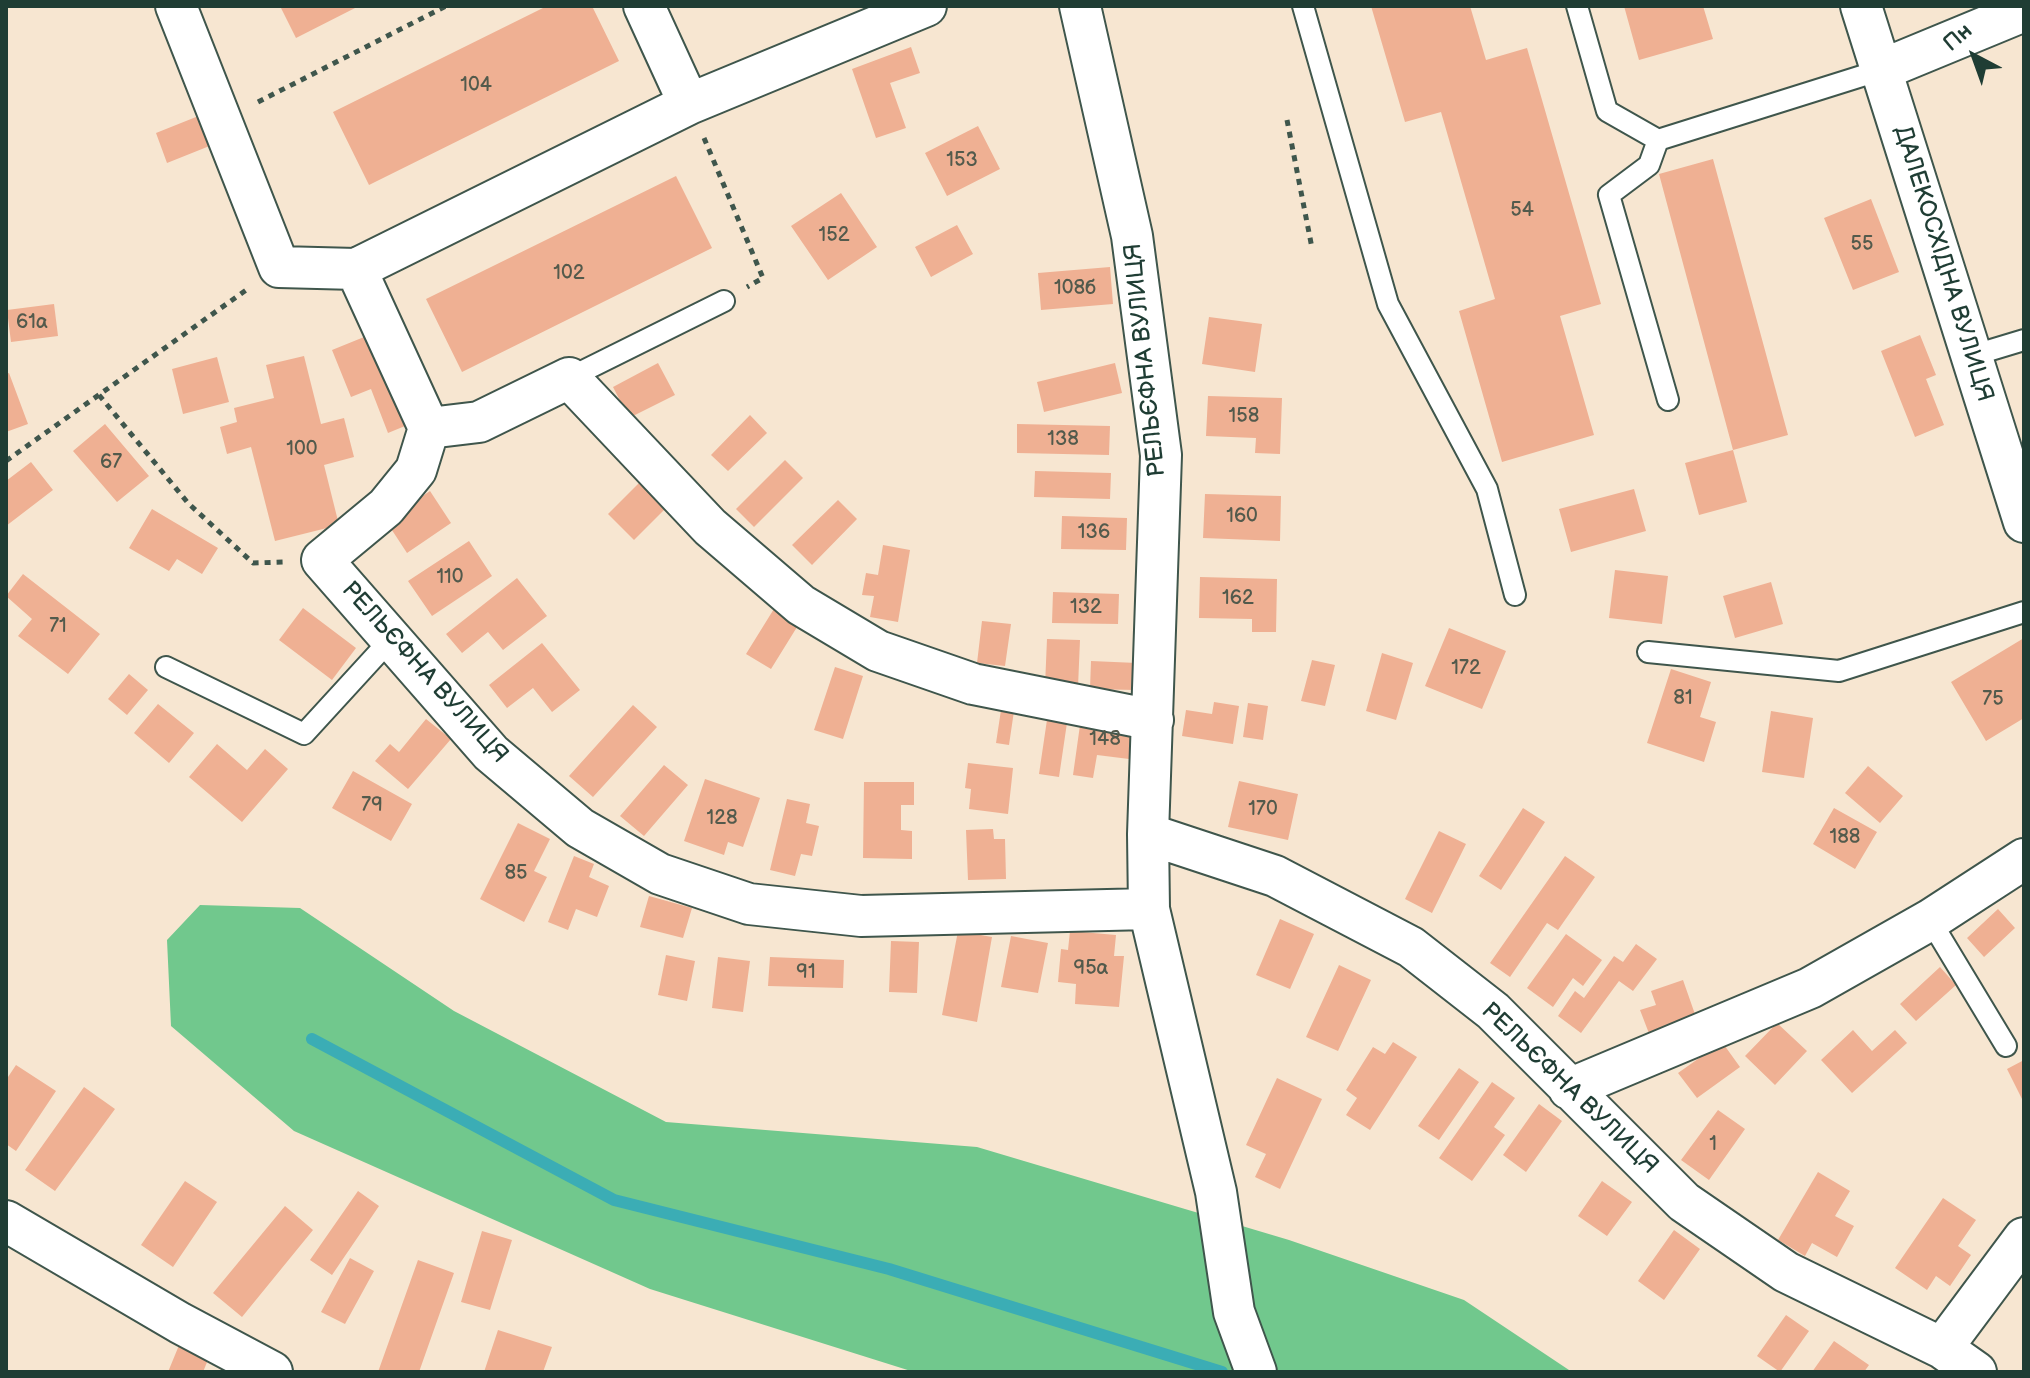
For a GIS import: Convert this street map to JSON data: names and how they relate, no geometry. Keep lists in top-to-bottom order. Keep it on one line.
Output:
{"streets":{"street":["ДАЛЕКОСХІДНА ВУЛИЦЯ","РЕЛЬЄФНА ВУЛИЦЯ"]},"house_numbers":["104","153","54","152","55","102","108б","61а","158","138","100","67","160","136","110","162","132","71","172","81","75","148","79","170","128","188","85","95а","91","1"],"north":"top left"}
